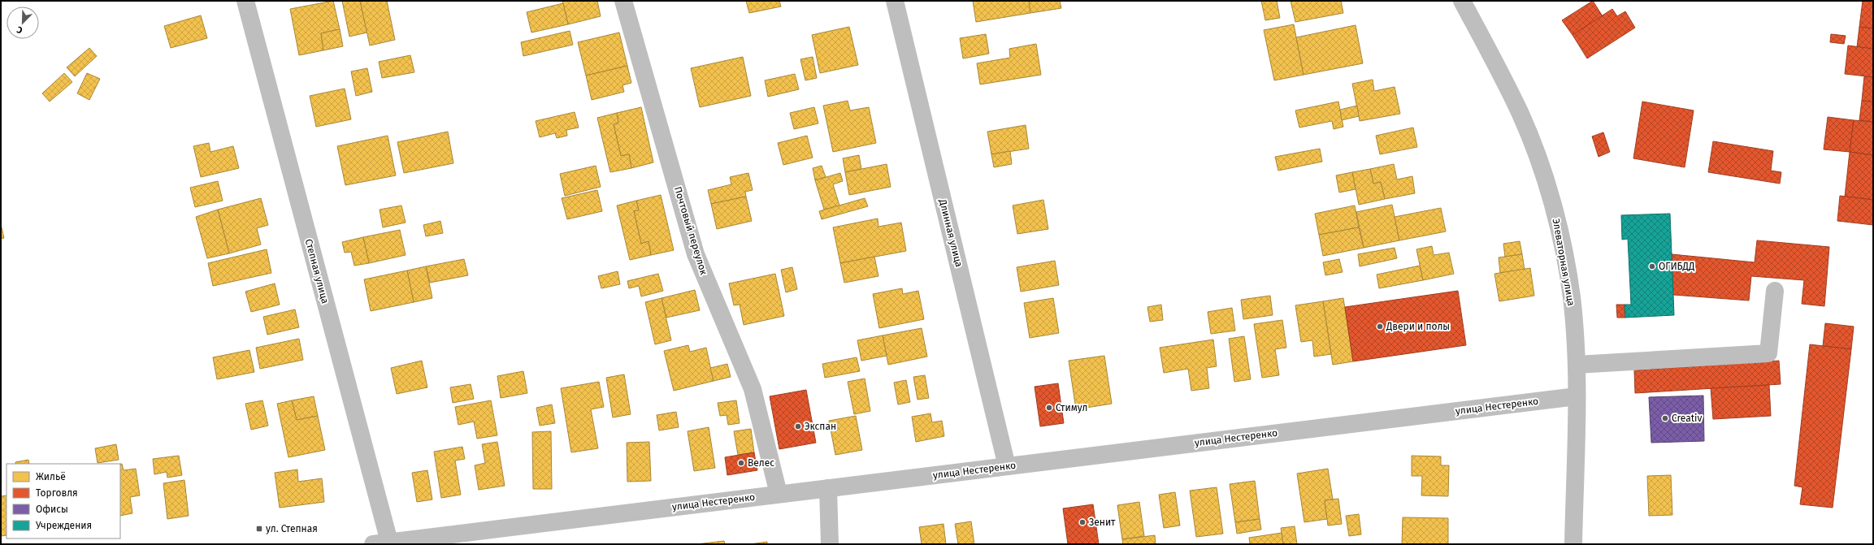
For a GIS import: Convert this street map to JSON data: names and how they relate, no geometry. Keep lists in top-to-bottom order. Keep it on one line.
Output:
{"streets":{"street":["Почтовый переулок","Длинная улица","Элеваторная улица","Степная улица","улица Нестеренко"]},"crossings":[["Почтовый переулок","улица Нестеренко"],["Длинная улица","улица Нестеренко"],["Элеваторная улица","улица Нестеренко"],["Степная улица","улица Нестеренко"]],"places":{"other":["ОГИБДД","Двери и полы","Стимул","Creativ","Экспан","Велес","Зенит"],"transit":["ул. Степная"]},"legend":["Жильё","Торговля","Офисы","Учреждения"],"north":"bottom left"}
